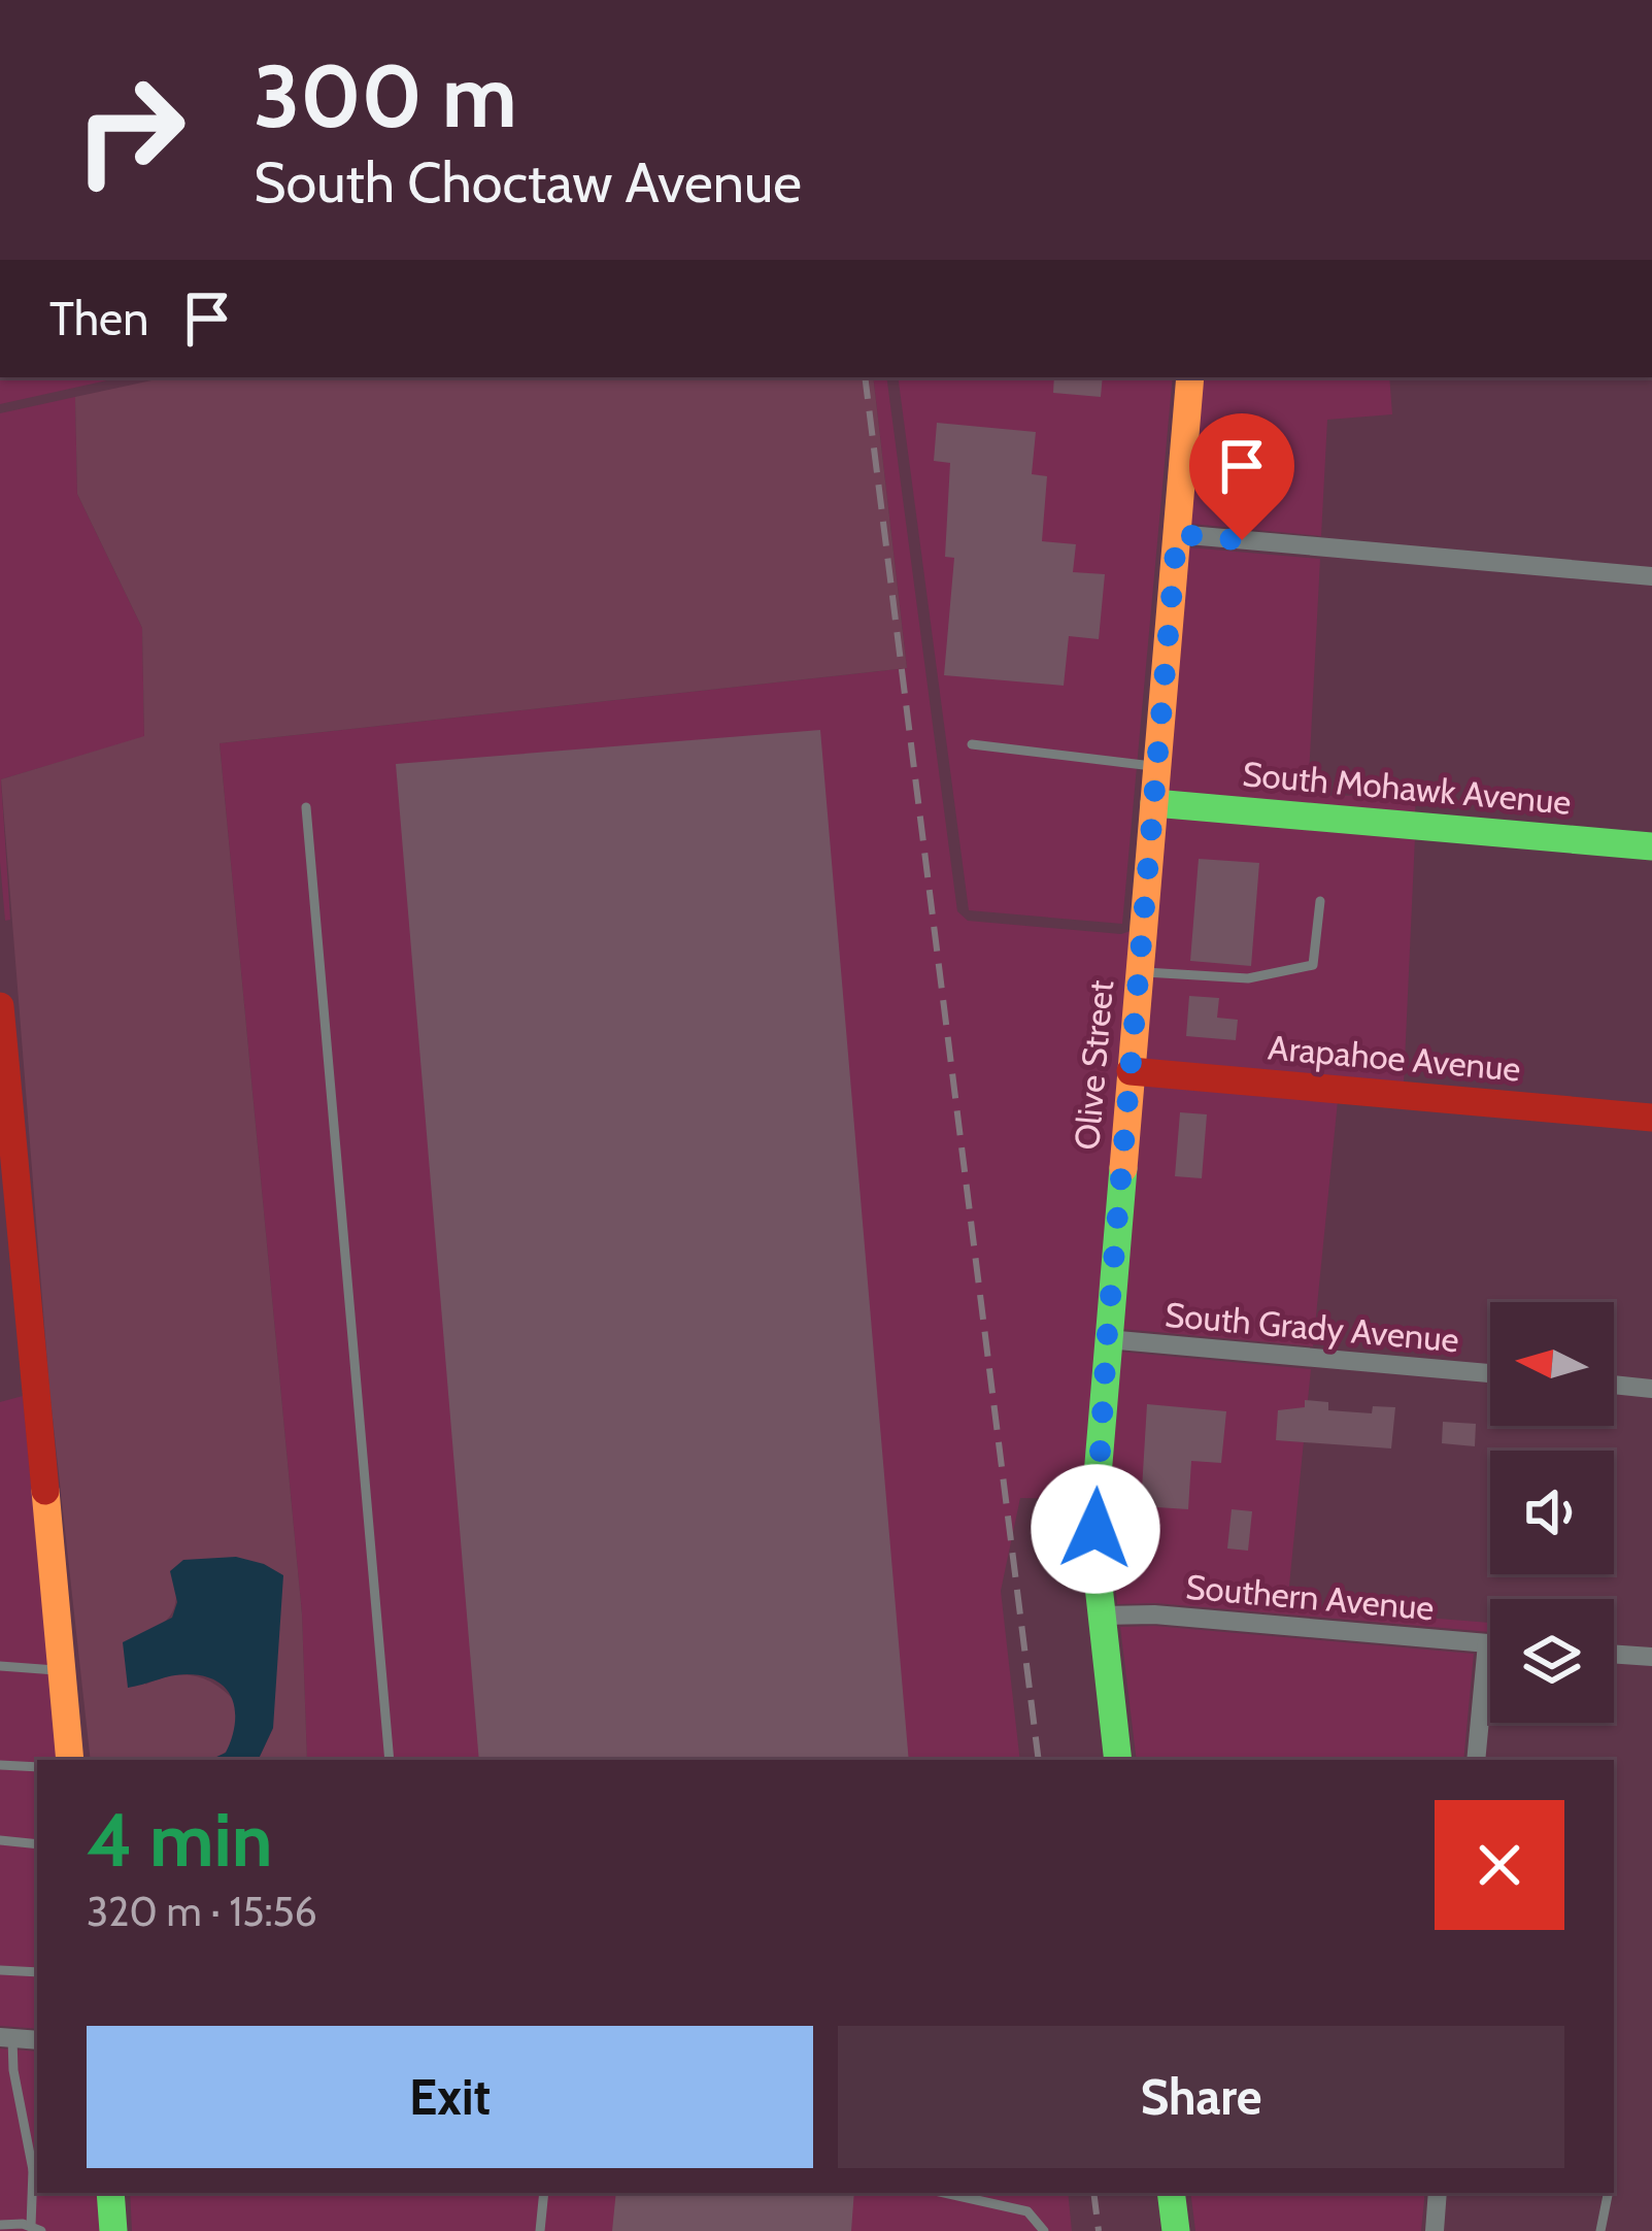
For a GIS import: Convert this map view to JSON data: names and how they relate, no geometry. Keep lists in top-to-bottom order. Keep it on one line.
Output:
{"streets":{"main road":["South Mohawk Avenue","Arapahoe Avenue","Olive Street"],"street":["South Grady Avenue","Southern Avenue"]},"crossings":[["South Mohawk Avenue","Olive Street"],["Arapahoe Avenue","Olive Street"],["Olive Street","South Grady Avenue"],["Olive Street","Southern Avenue"]],"north":"left","page":{"turn":["300 m","South Choctaw Avenue"],"then":"Then","heading":["4 min","320 m · 15:56"],"buttons":["Exit","Share"]}}
